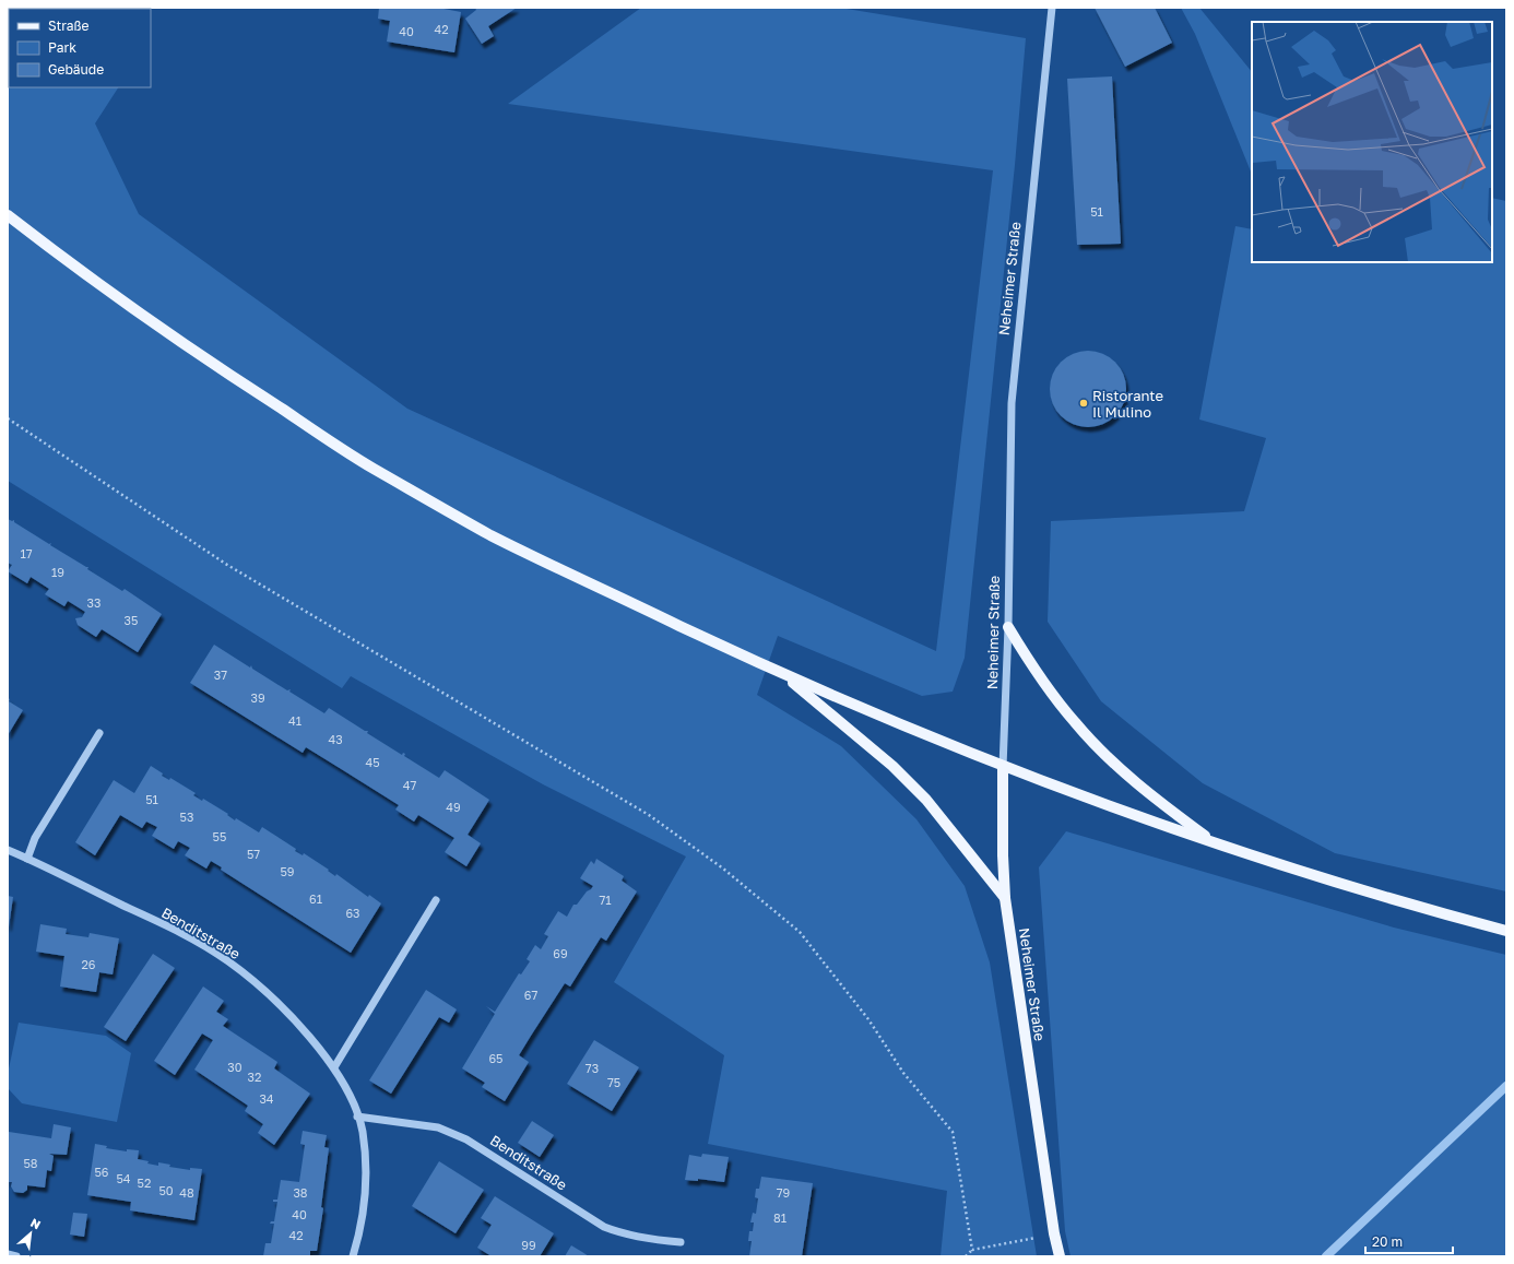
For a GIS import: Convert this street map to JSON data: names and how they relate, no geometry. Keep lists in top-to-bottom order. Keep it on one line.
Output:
{"streets":{"main road":["Neheimer Straße"],"street":["Benditstraße"]},"places":["Ristorante Il Mulino"],"house_numbers":["42","40","51","17","19","33","35","37","39","41","43","45","47","51","49","53","55","57","59","61","71","63","69","26","67","65","30","73","32","75","34","58","56","54","52","50","48","38","79","40","81","42","99"],"legend":["Straße","Park","Gebäude"],"scale_bar":"20 m","north":"top right"}
